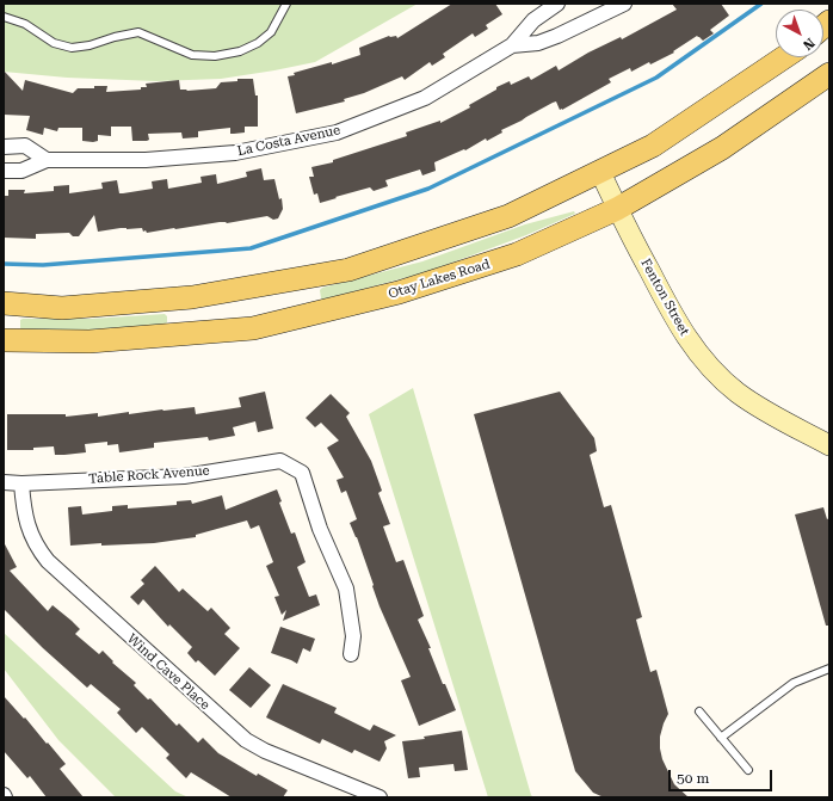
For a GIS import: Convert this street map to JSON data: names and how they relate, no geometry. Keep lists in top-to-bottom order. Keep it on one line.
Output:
{"streets":{"main road":["Otay Lakes Road"],"street":["La Costa Avenue","Fenton Street","Table Rock Avenue","Wind Cave Place"]},"crossings":[["Otay Lakes Road","Fenton Street"],["Table Rock Avenue","Wind Cave Place"]],"scale_bar":"50 m","north":"bottom right"}
